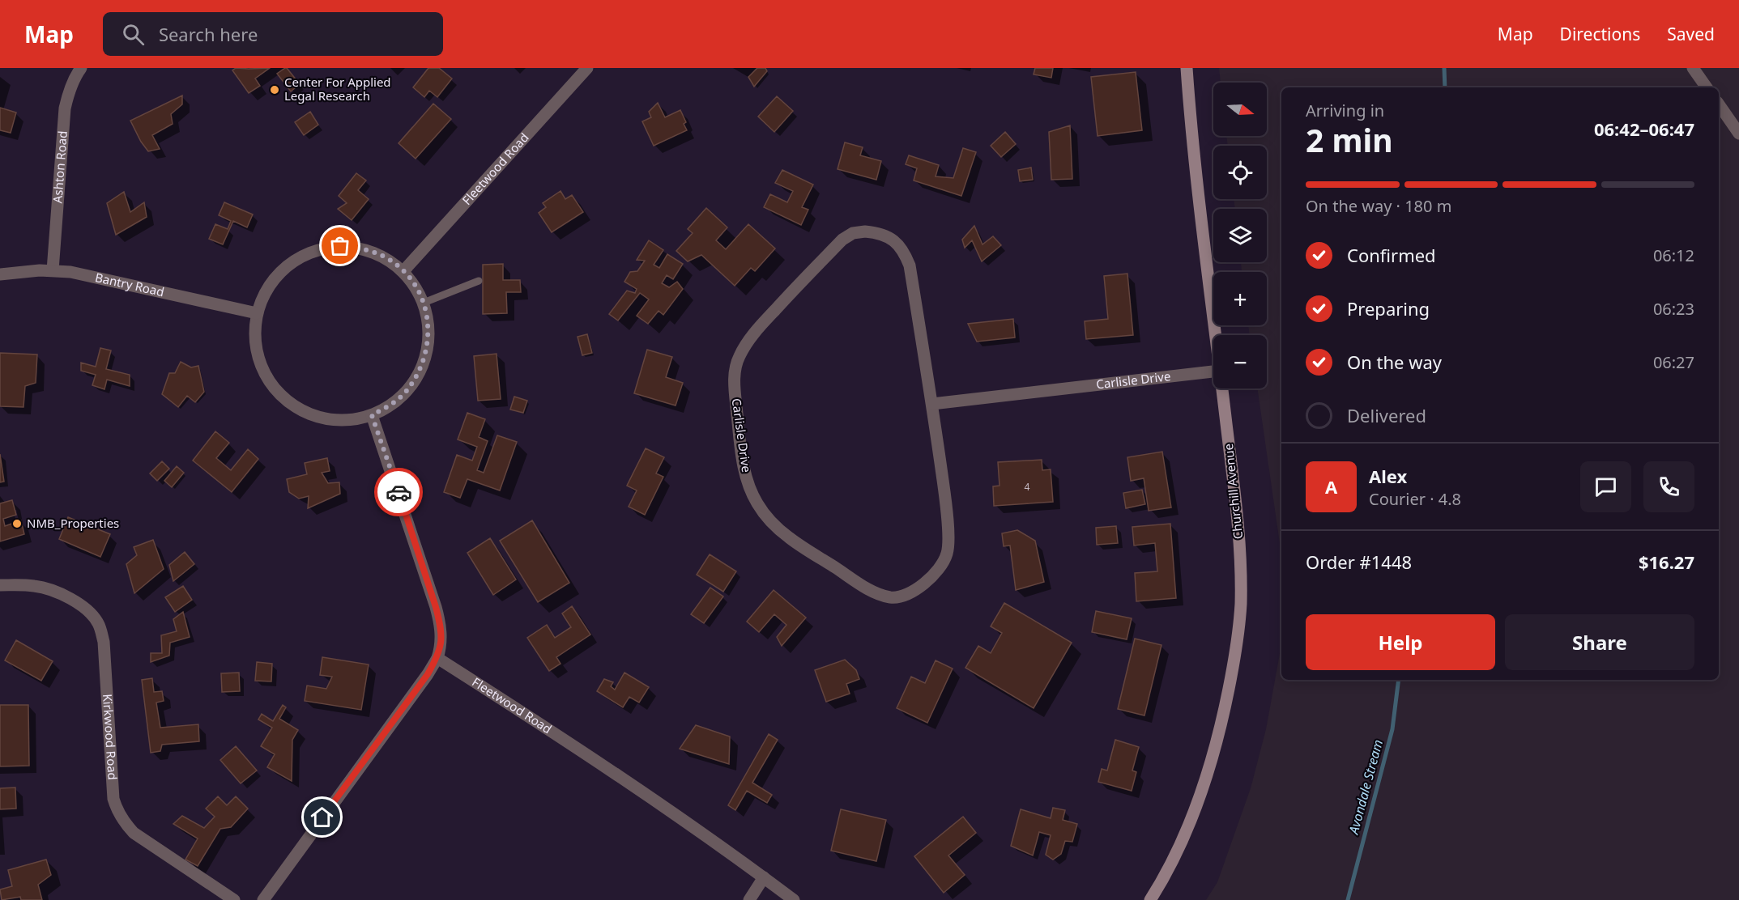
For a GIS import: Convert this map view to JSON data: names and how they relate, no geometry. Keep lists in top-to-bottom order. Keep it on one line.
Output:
{"streets":{"main road":["Churchill Avenue"],"street":["Ashton Road","Fleetwood Road","Bantry Road","Carlisle Drive","Kirkwood Road"]},"crossings":[["Ashton Road","Bantry Road"]],"water":["Avondale Stream"],"places":["Center For Applied Legal Research","NMB_Properties"],"house_numbers":["4"],"north":"right","page":{"header":"Map","search":"Search here","nav":["Map","Directions","Saved"],"map_buttons":["+","−"],"heading":["2 min","Arriving in","06:42–06:47"],"panel":["Alex","Courier · 4.8","Order #1448","$16.27"],"bar":"On the way · 180 m","list":[["Confirmed","06:12"],["Preparing","06:23"],["On the way","06:27"],"Delivered"],"round":"A","buttons":["Help","Share"]}}
